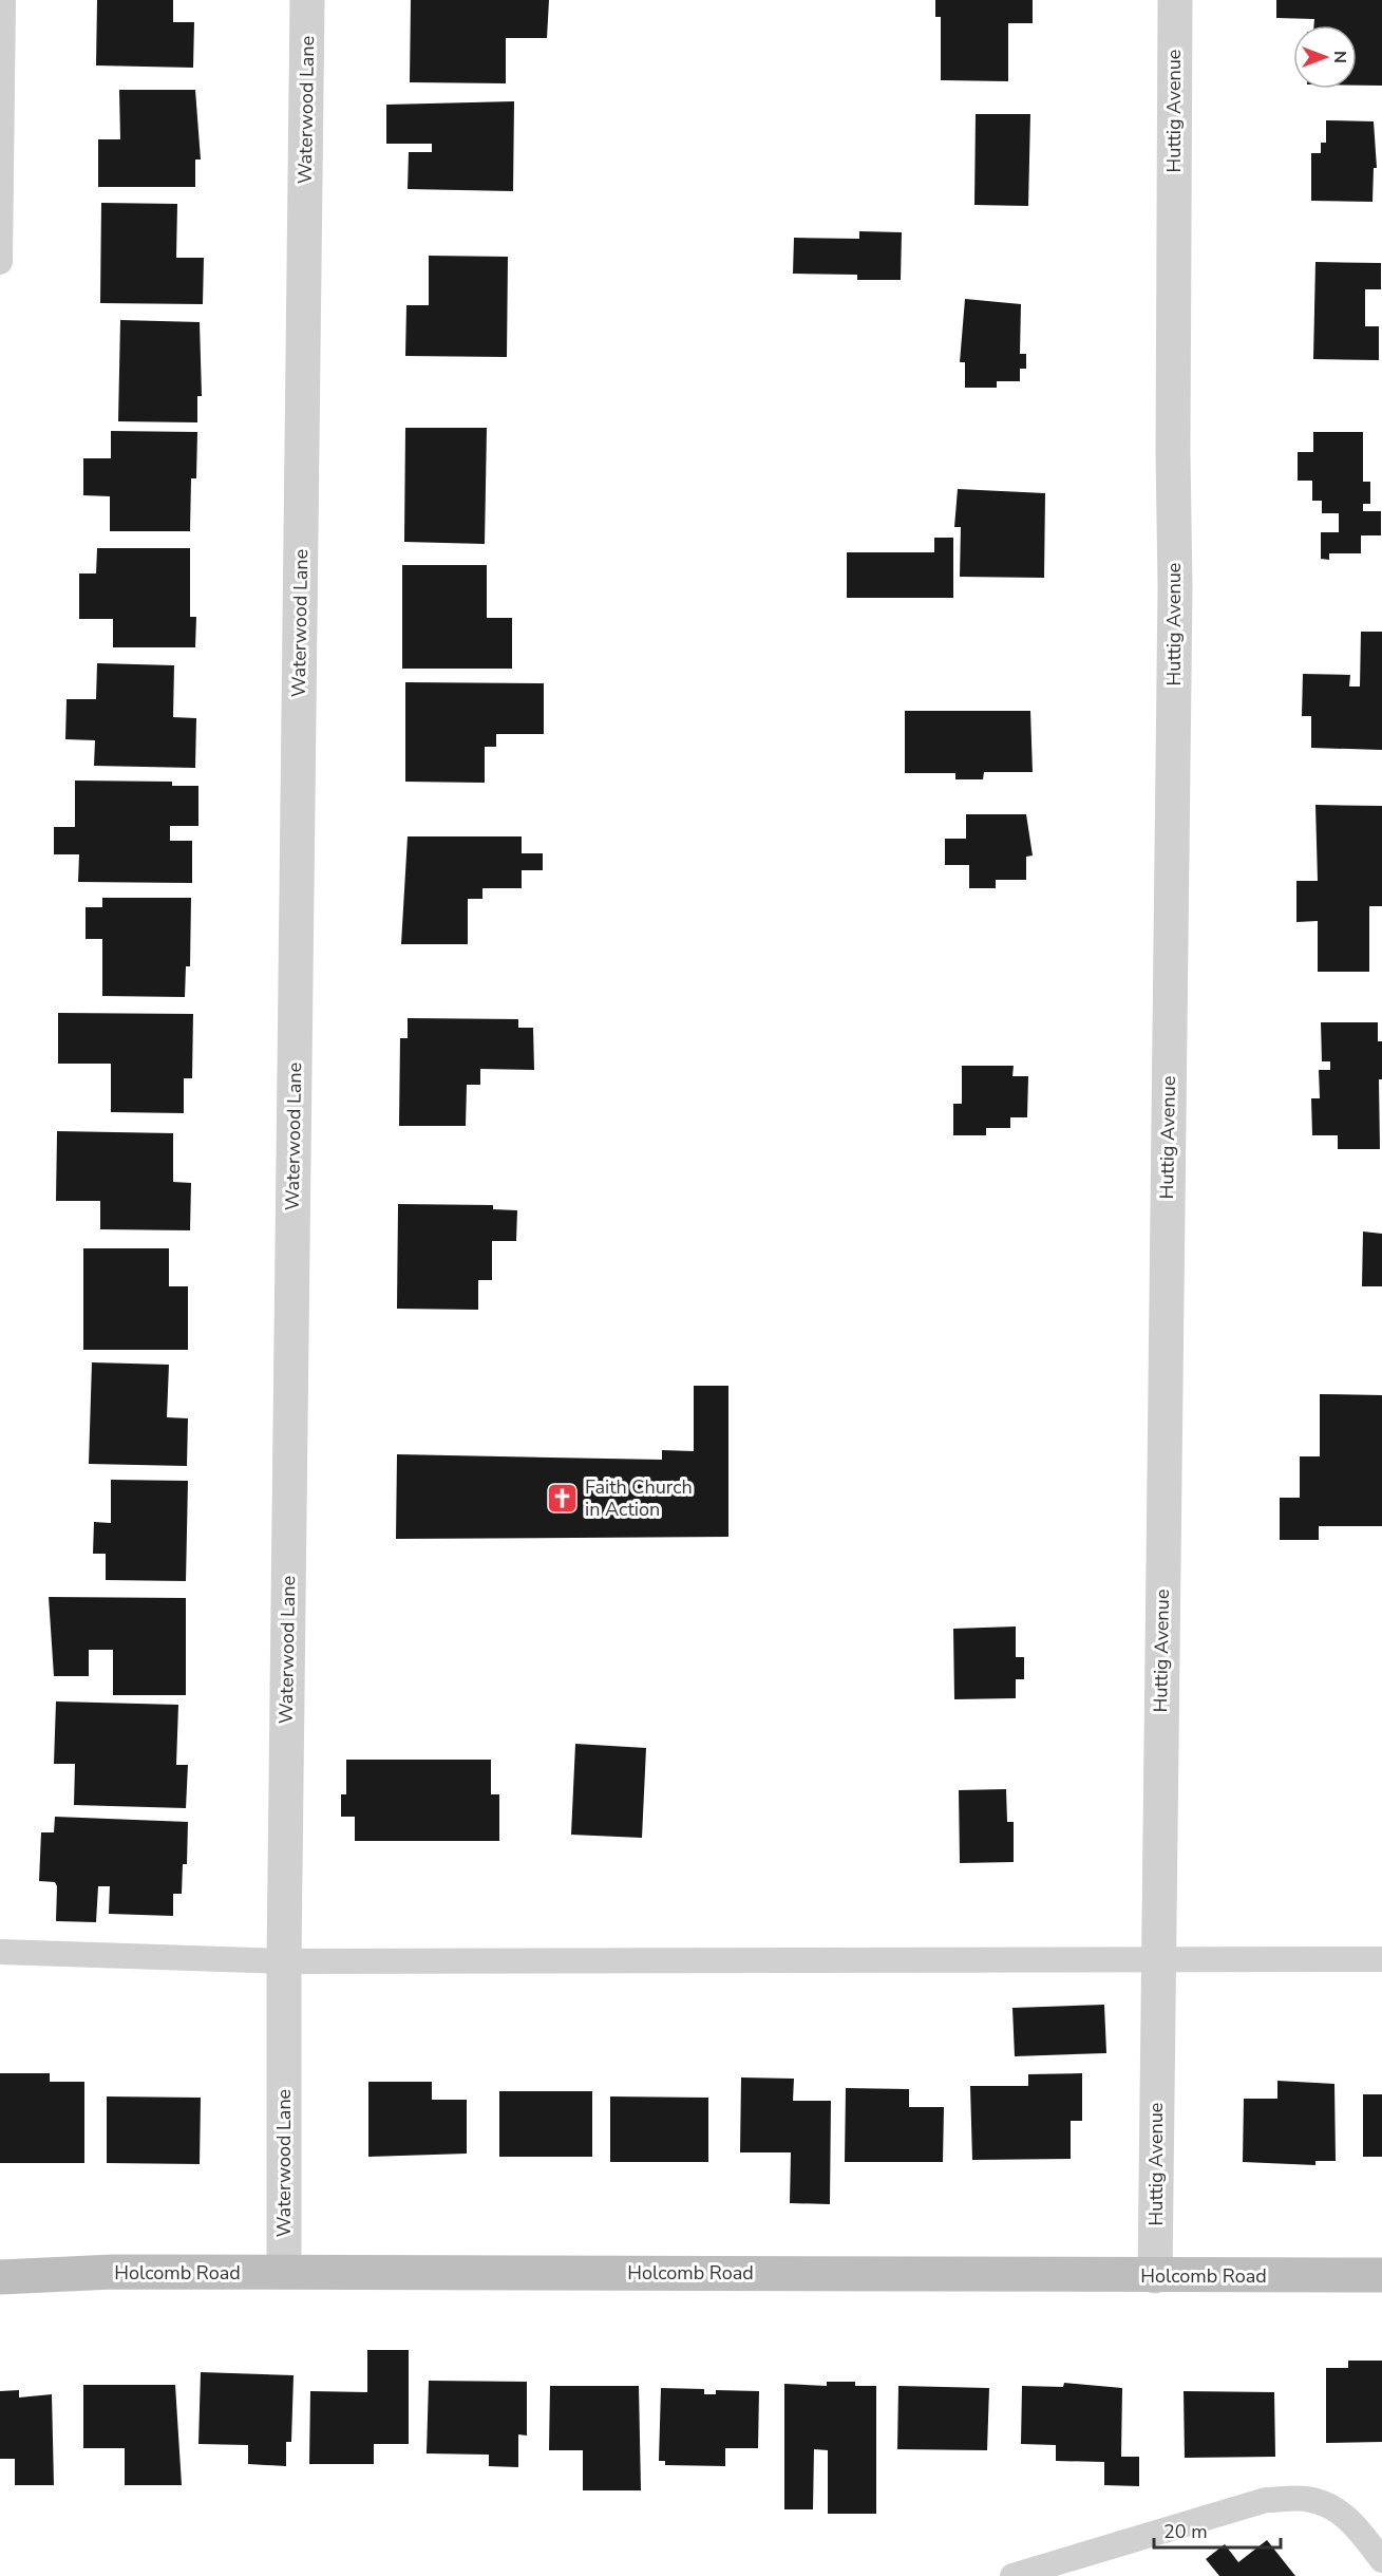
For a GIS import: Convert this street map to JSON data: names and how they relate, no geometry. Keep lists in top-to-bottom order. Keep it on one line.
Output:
{"streets":{"street":["Waterwood Lane","Huttig Avenue","Holcomb Road"]},"crossings":[["Waterwood Lane","Holcomb Road"],["Huttig Avenue","Holcomb Road"]],"places":{"church":["Faith Church in Action"]},"scale_bar":"20 m","north":"right"}
